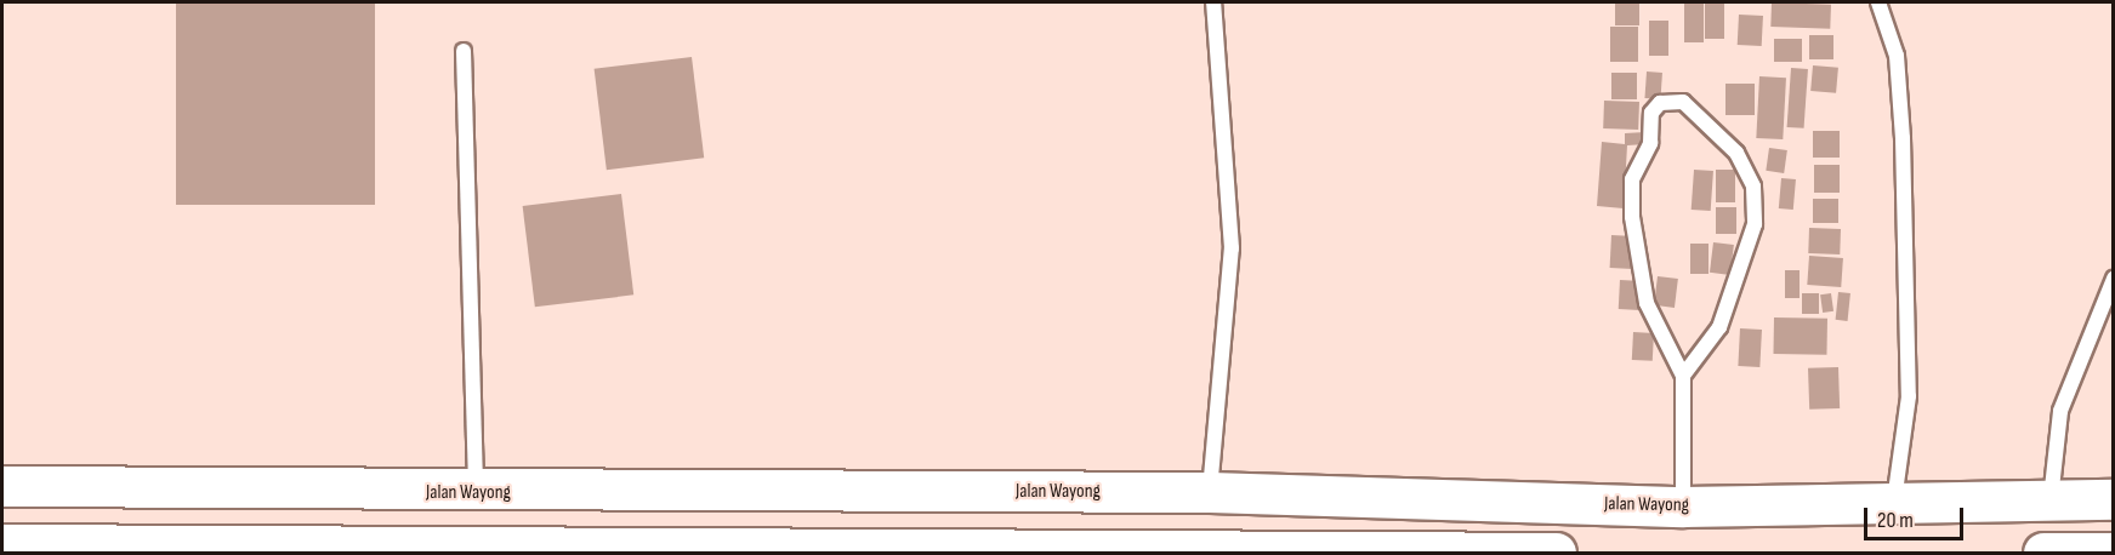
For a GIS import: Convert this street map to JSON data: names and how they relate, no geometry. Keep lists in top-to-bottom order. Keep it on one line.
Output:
{"streets":{"main road":["Jalan Wayong"]},"scale_bar":"20 m"}
